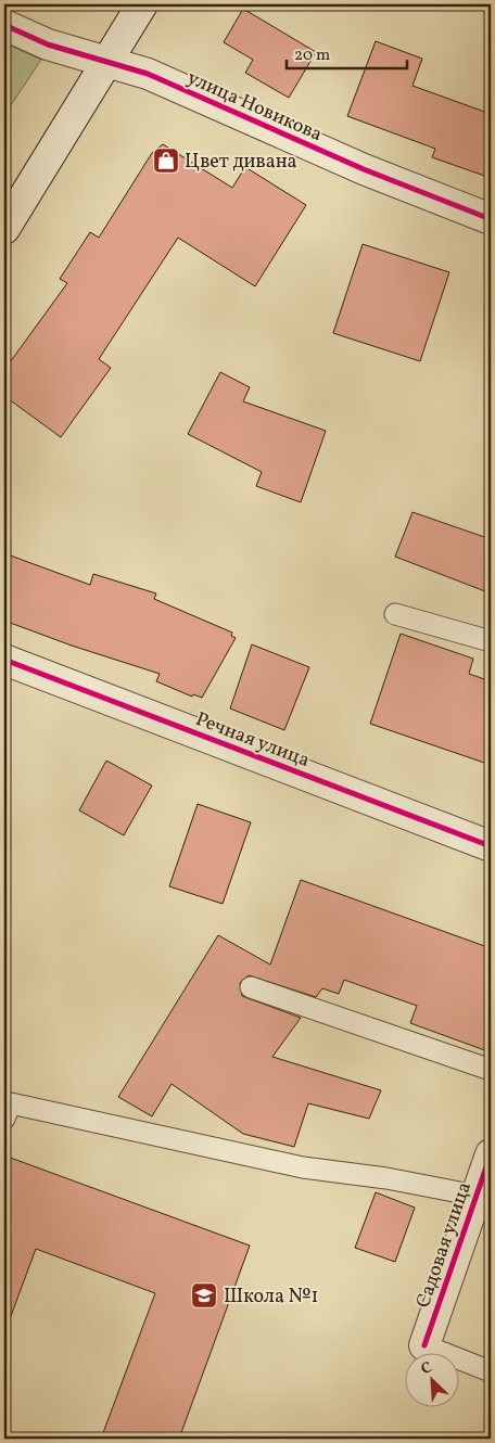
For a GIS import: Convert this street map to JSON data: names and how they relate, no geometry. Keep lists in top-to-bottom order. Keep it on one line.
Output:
{"streets":{"street":["улица Новикова","Речная улица","Садовая улица"]},"places":{"shop":["Цвет дивана"],"school or university":["Школа №1"]},"scale_bar":"20 m","north":"top left"}
